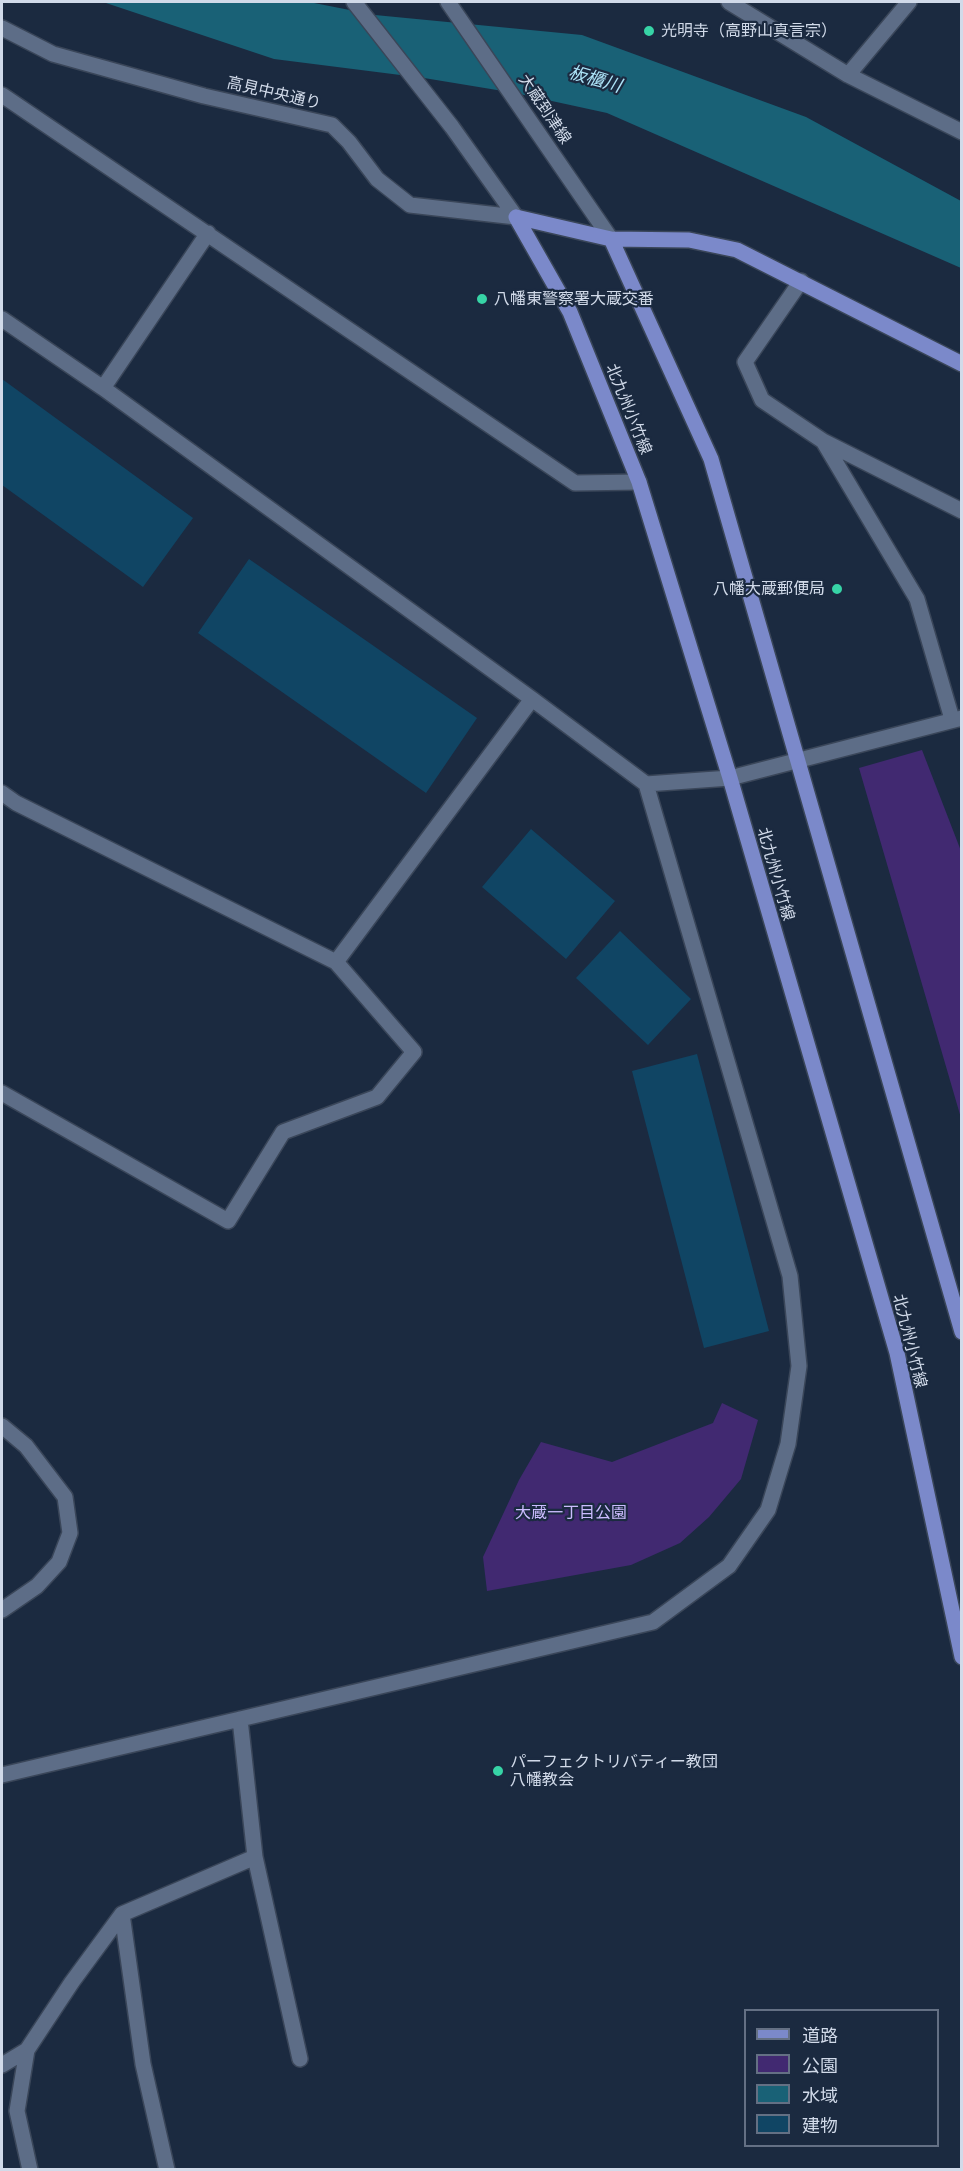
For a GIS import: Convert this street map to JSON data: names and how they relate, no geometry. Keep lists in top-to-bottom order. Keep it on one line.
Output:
{"streets":{"main road":["北九州小竹線"],"street":["高見中央通り","大蔵到津線"]},"crossings":[["高見中央通り","北九州小竹線"]],"water":["板櫃川"],"parks":["大蔵一丁目公園"],"places":["光明寺（高野山真言宗）","八幡東警察署大蔵交番","八幡大蔵郵便局","パーフェクトリバティー教団 八幡教会"],"legend":["道路","公園","水域","建物"]}
